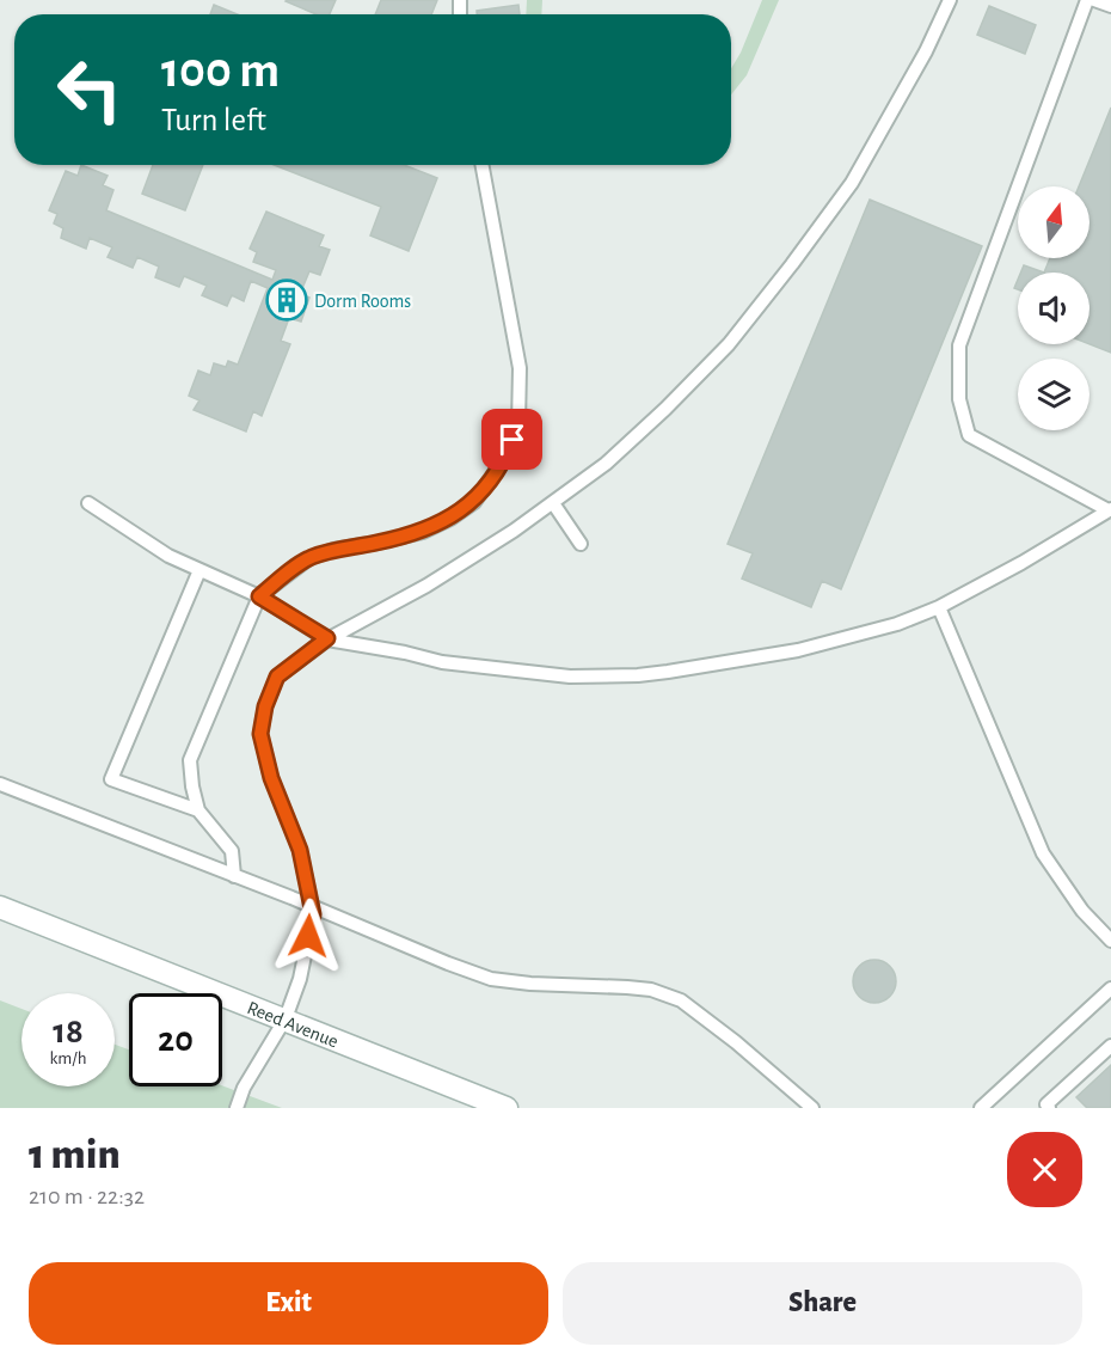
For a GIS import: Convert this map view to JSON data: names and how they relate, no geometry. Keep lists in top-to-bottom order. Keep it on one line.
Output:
{"streets":{"street":["Reed Avenue"]},"places":{"building":["Dorm Rooms"]},"north":"top","page":{"turn":["100 m","Turn left"],"speed":"18 km/h","limit":"20","heading":["1 min","210 m · 22:32"],"buttons":["Exit","Share"]}}
